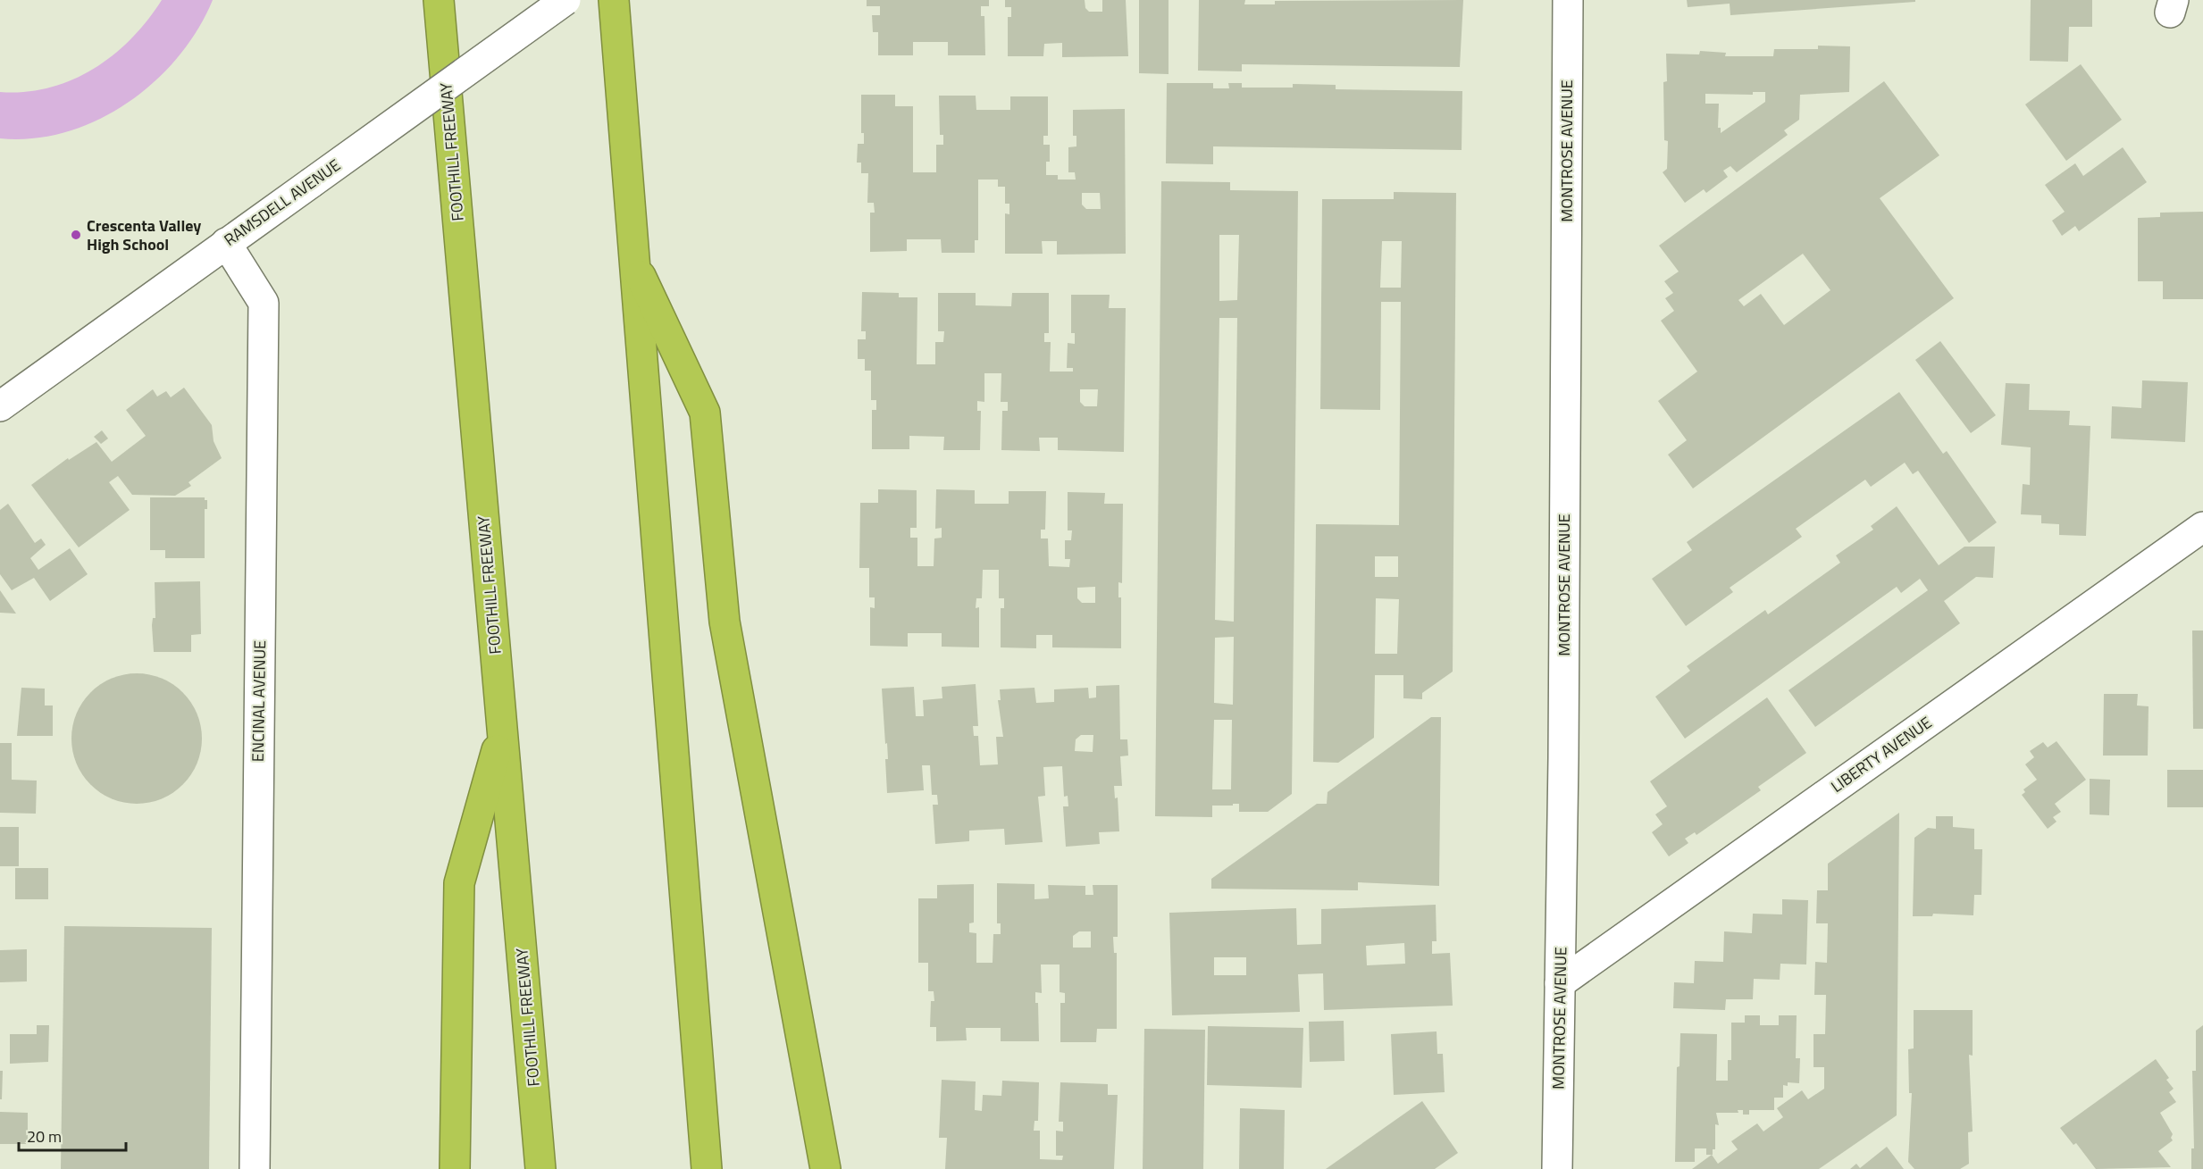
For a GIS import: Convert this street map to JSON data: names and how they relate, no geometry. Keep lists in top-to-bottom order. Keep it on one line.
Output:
{"streets":{"highway":["FOOTHILL FREEWAY"],"street":["MONTROSE AVENUE","RAMSDELL AVENUE","ENCINAL AVENUE","LIBERTY AVENUE"]},"crossings":[["MONTROSE AVENUE","LIBERTY AVENUE"],["RAMSDELL AVENUE","ENCINAL AVENUE"]],"places":["Crescenta Valley High School"],"scale_bar":"20 m"}
